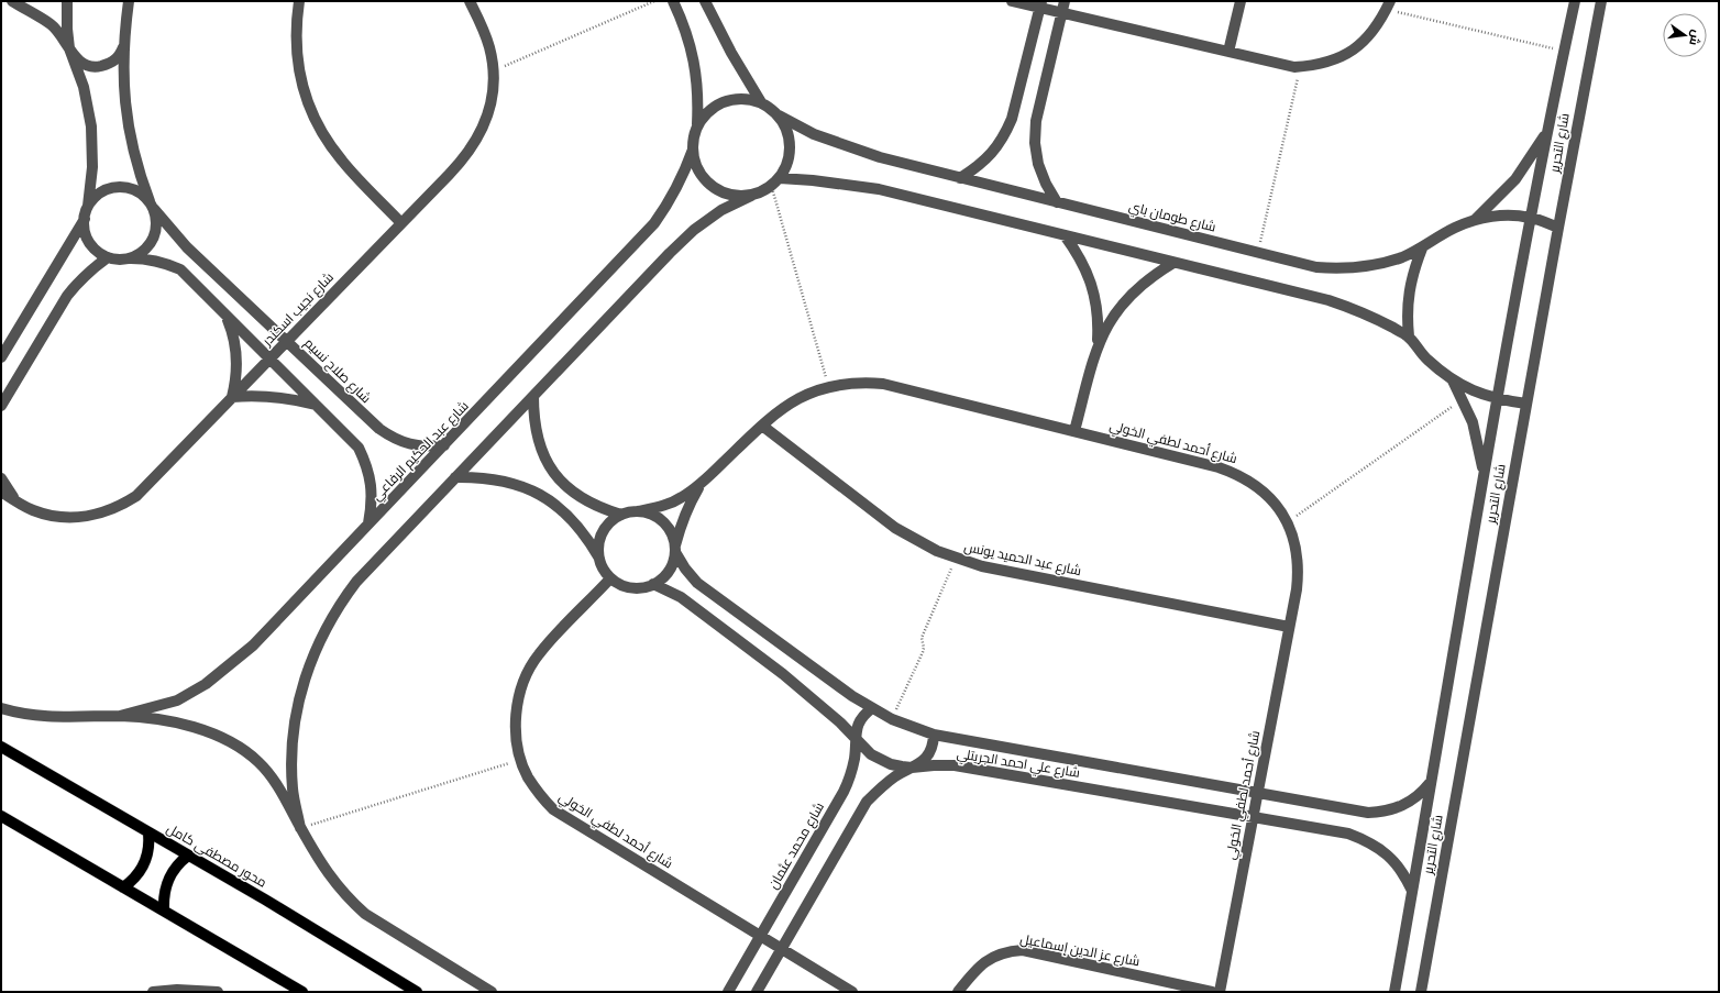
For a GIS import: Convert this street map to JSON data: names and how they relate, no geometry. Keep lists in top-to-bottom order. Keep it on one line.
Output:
{"streets":{"main road":["محور مصطفى كامل"],"street":["شارع التحرير","شارع طومان باي","شارع نجيب اسكندر","شارع صلاح نسيم","شارع أحمد لطفي الخولي","شارع عبد الحكيم الرفاعي","شارع عبد الحميد يونس","شارع علي احمد الجريتلي","شارع محمد عثمان","شارع عز الدين إسماعيل"]},"crossings":[["شارع التحرير","شارع طومان باي"],["شارع التحرير","شارع علي احمد الجريتلي"],["شارع طومان باي","شارع عبد الحكيم الرفاعي"],["شارع نجيب اسكندر","شارع صلاح نسيم"],["شارع صلاح نسيم","شارع عبد الحكيم الرفاعي"],["شارع أحمد لطفي الخولي","شارع عبد الحميد يونس"],["شارع أحمد لطفي الخولي","شارع علي احمد الجريتلي"],["شارع أحمد لطفي الخولي","شارع محمد عثمان"],["شارع علي احمد الجريتلي","شارع محمد عثمان"]],"north":"right"}
